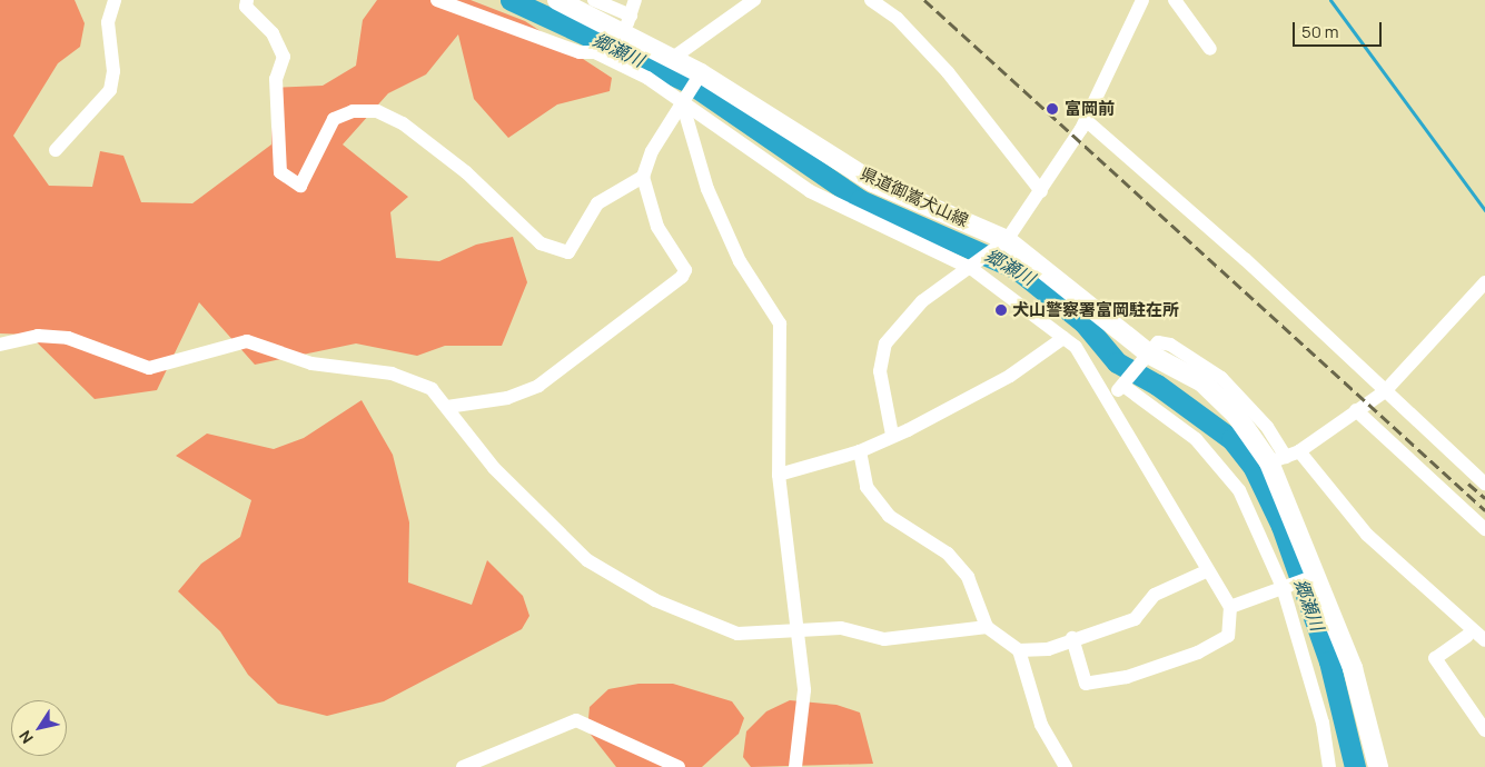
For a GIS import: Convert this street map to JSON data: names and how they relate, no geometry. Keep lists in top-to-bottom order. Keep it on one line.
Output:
{"streets":{"main road":["県道御嵩犬山線"]},"water":["郷瀬川"],"places":["富岡前","犬山警察署富岡駐在所"],"scale_bar":"50 m","north":"bottom left"}
